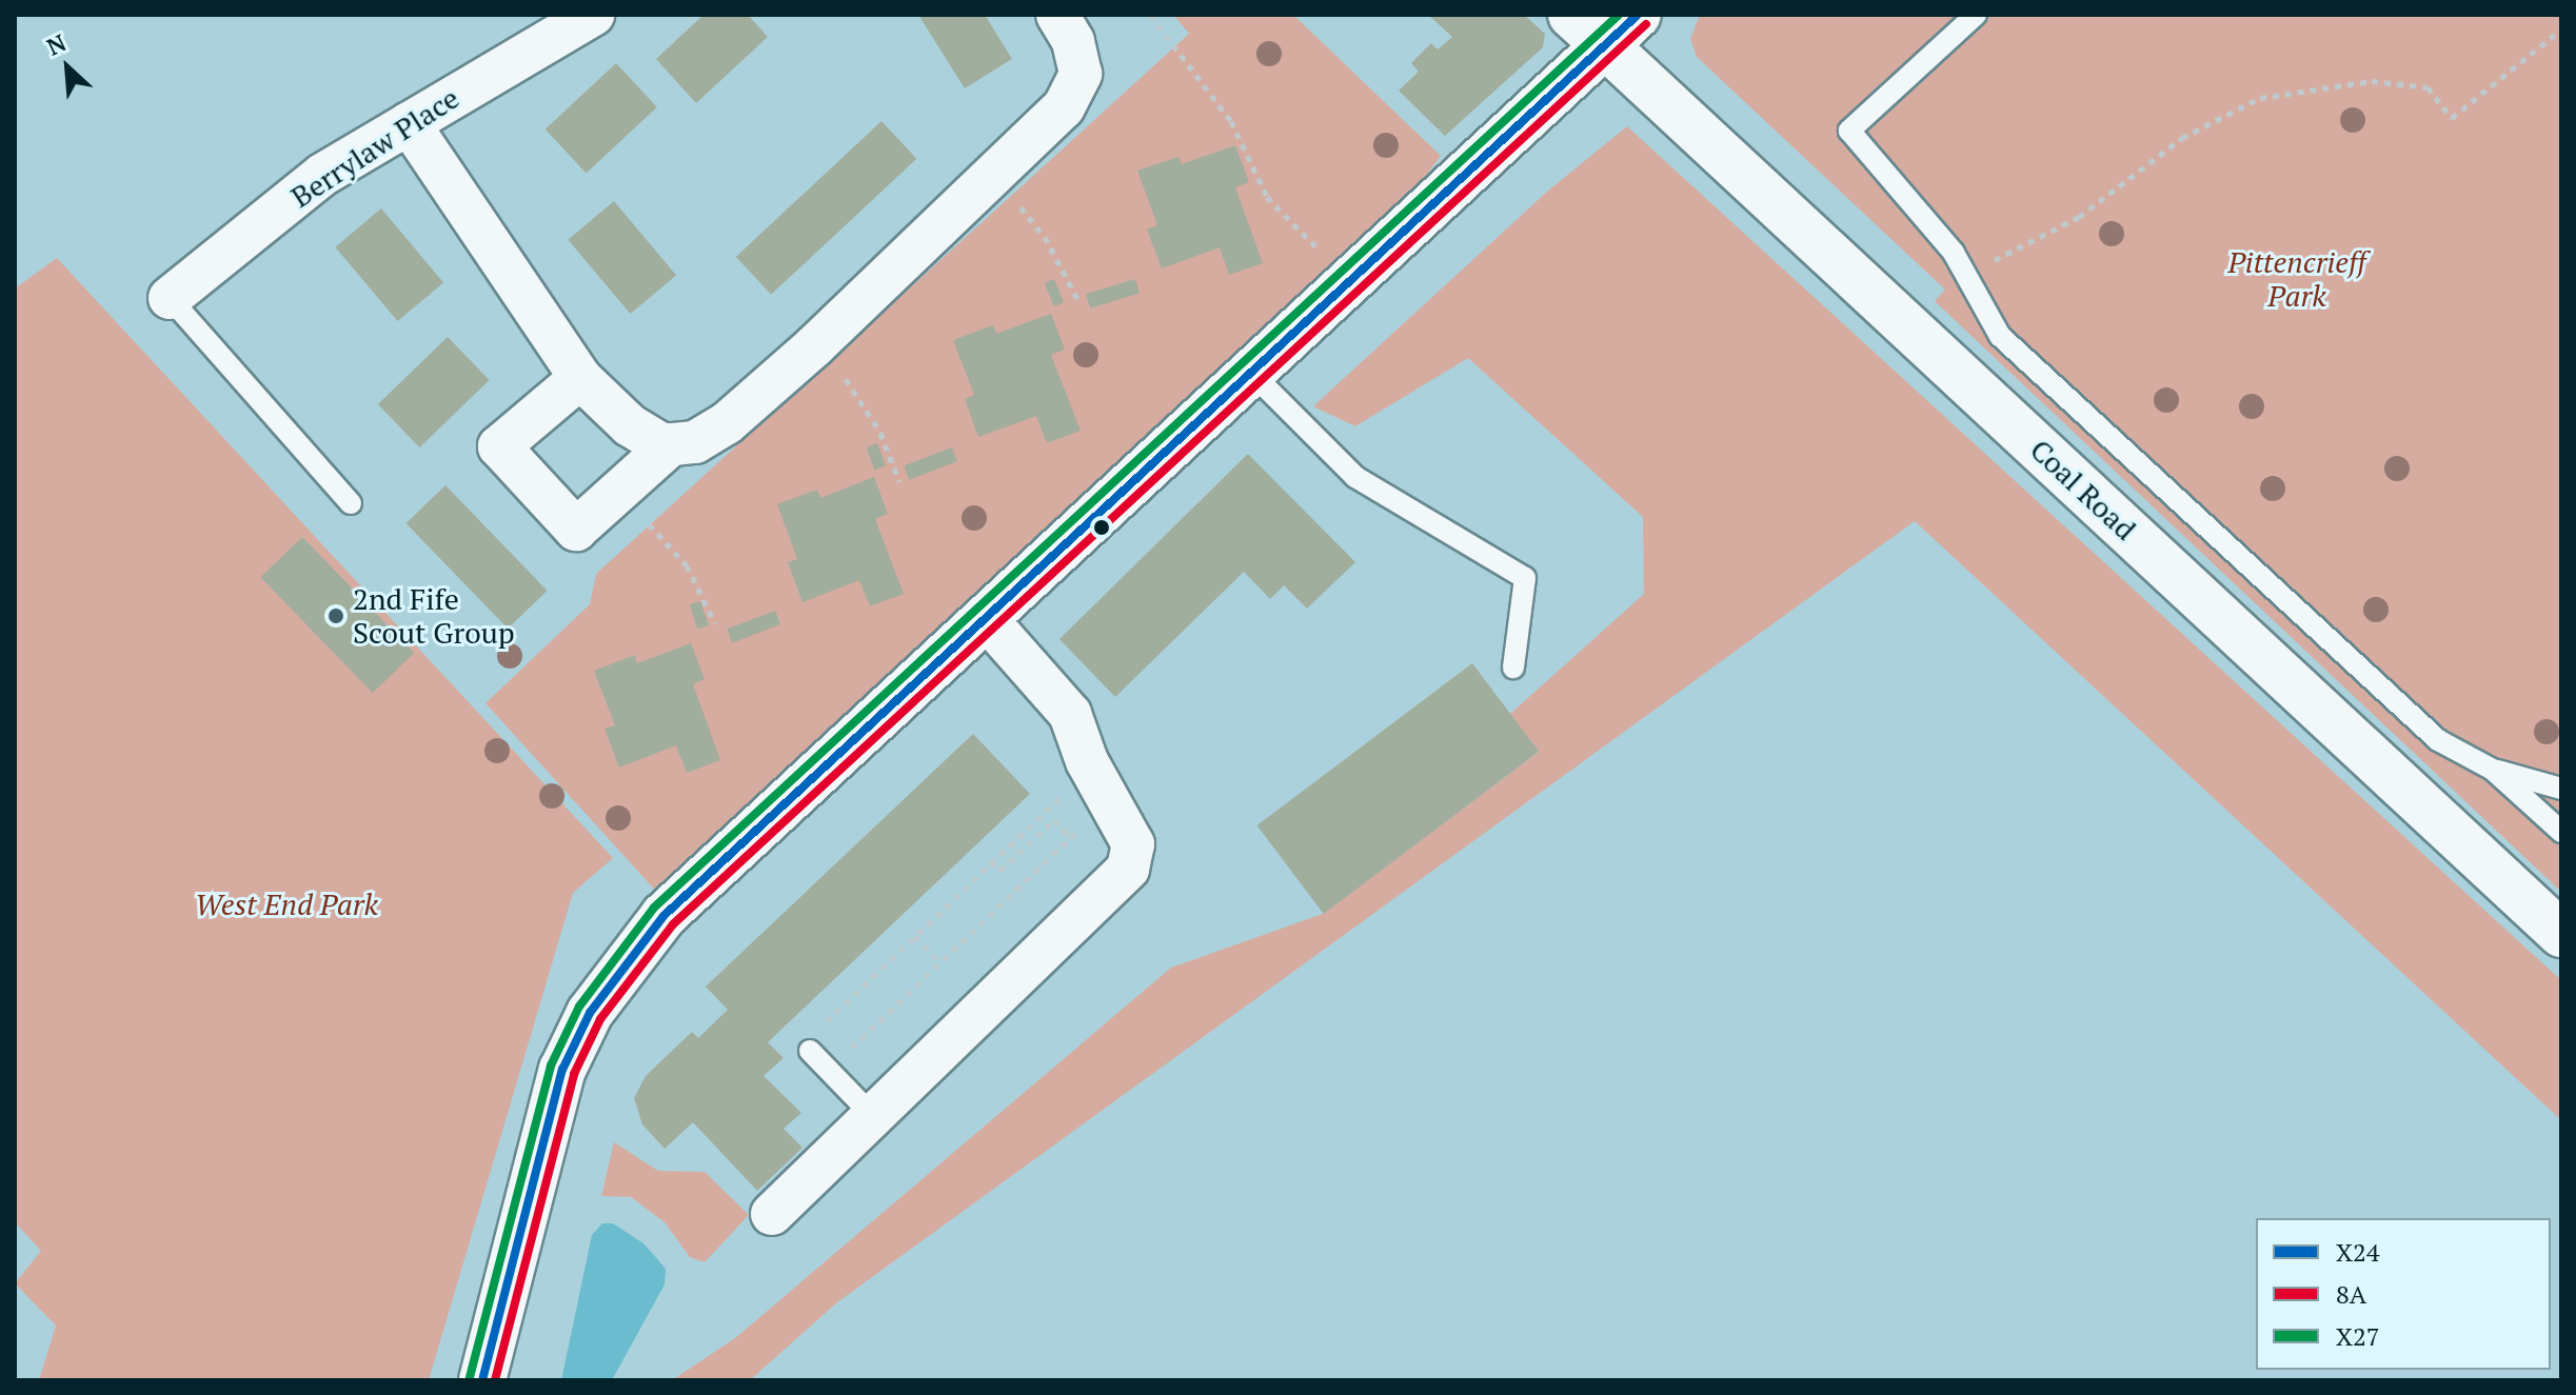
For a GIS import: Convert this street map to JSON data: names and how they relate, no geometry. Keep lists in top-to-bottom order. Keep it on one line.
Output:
{"streets":{"main road":["Coal Road"],"street":["Berrylaw Place"]},"parks":["Pittencrieff Park","West End Park"],"places":["2nd Fife Scout Group"],"lines":["transit line X24","transit line X27","transit line 8A"],"legend":["X24","8A","X27"],"north":"top left"}
